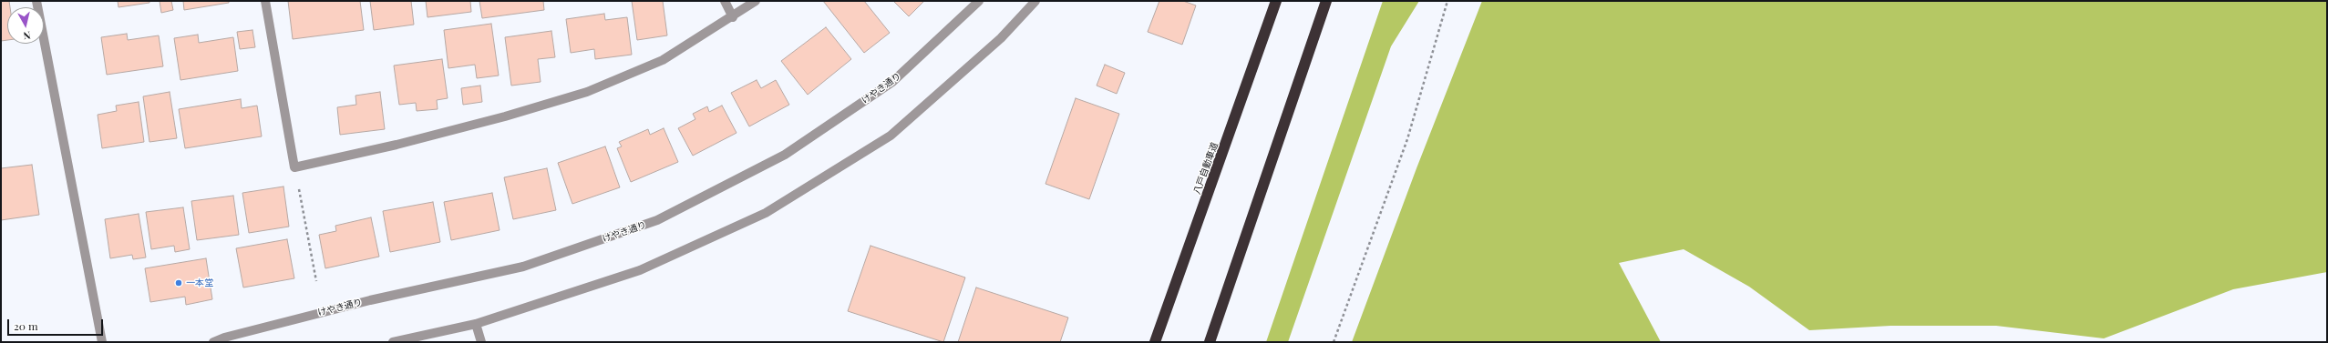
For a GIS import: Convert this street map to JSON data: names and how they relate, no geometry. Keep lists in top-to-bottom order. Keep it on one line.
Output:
{"streets":{"highway":["八戸自動車道"],"street":["けやき通り"]},"places":["一本堂"],"scale_bar":"20 m","north":"bottom"}
